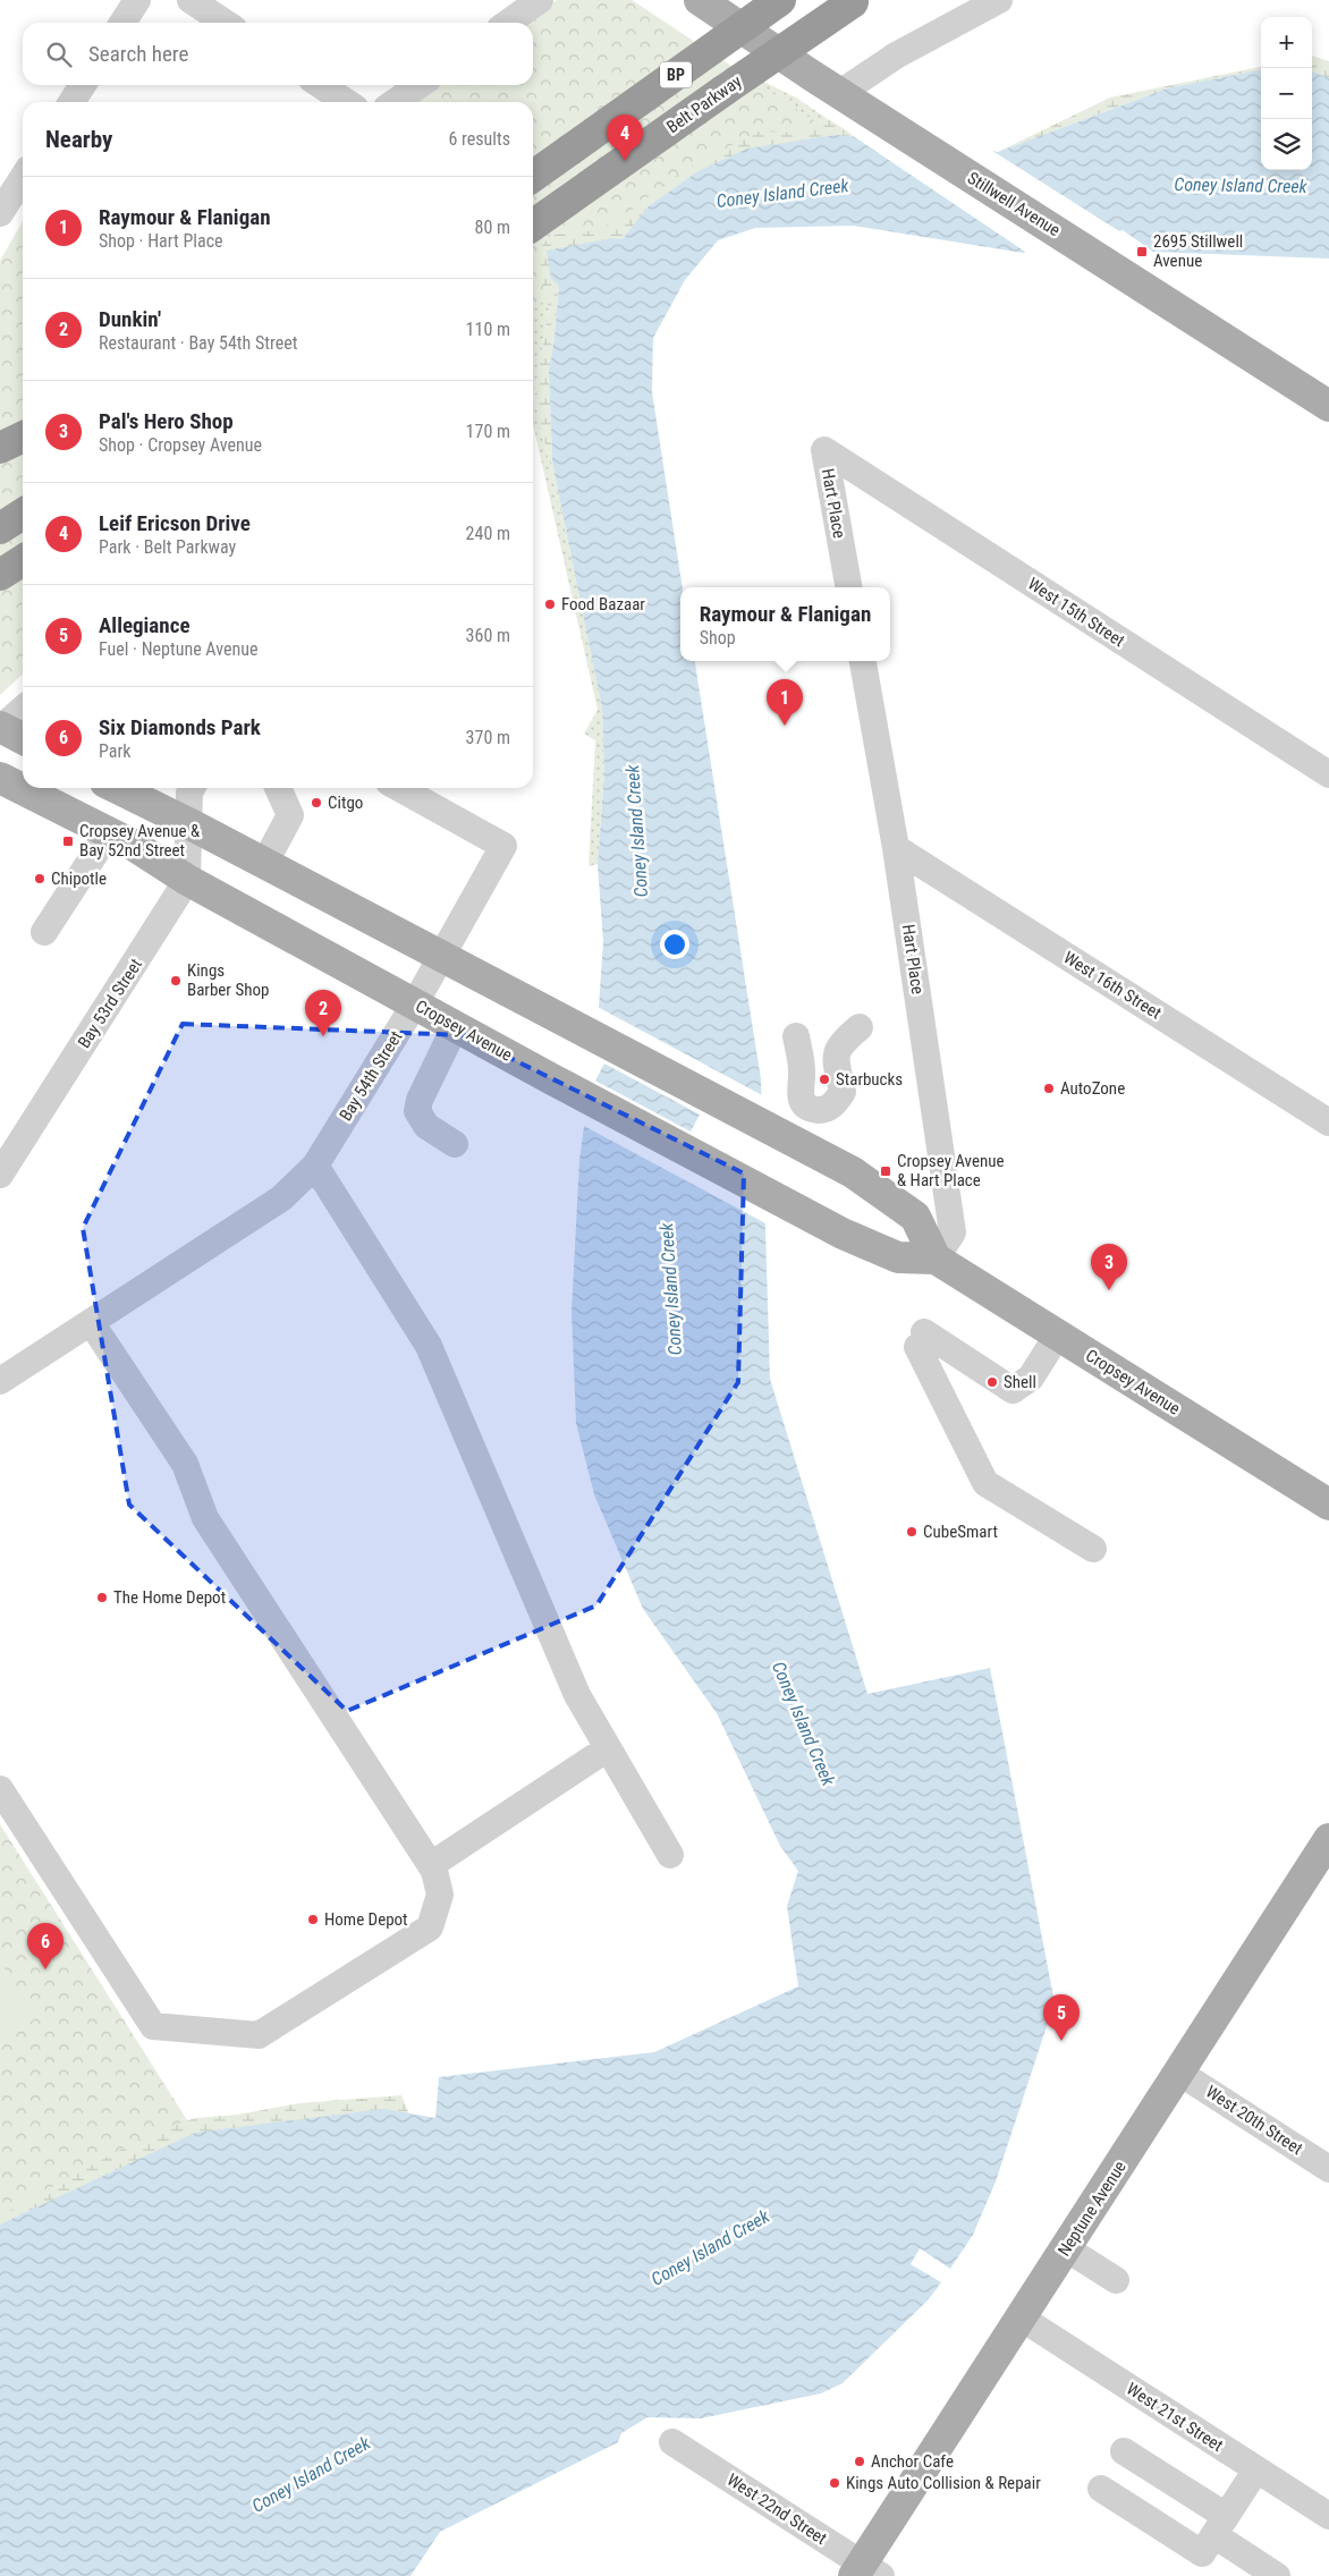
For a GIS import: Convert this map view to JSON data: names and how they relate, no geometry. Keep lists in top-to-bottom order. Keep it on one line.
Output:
{"streets":{"highway":["BP","Belt Parkway"],"main road":["Stillwell Avenue","Cropsey Avenue","Neptune Avenue"],"street":["Hart Place","West 15th Street","West 16th Street","Bay 53rd Street","Bay 54th Street","West 20th Street","West 21st Street","West 22nd Street"]},"crossings":[["Hart Place","West 15th Street"],["Hart Place","West 16th Street"],["Hart Place","Cropsey Avenue"],["Bay 53rd Street","Cropsey Avenue"],["Cropsey Avenue","Bay 54th Street"],["West 20th Street","Neptune Avenue"],["Neptune Avenue","West 21st Street"],["Neptune Avenue","West 22nd Street"]],"water":["Coney Island Creek"],"places":{"transit":["2695 Stillwell Avenue","Cropsey Avenue & Bay 52nd Street","Cropsey Avenue & Hart Place"],"other":["Food Bazaar","Citgo","Chipotle","Kings Barber Shop","Starbucks","AutoZone","Shell","CubeSmart","The Home Depot","Home Depot","Anchor Cafe","Kings Auto Collision & Repair"]},"page":{"map_buttons":["+","−"],"search":"Search here","heading":["Nearby","6 results"],"pins":["4","1","2","3","6","5"],"list":[{"mark":"1","name":"Raymour & Flanigan","note":"Shop · Hart Place","value":"80 m"},{"mark":"2","name":"Dunkin'","note":"Restaurant · Bay 54th Street","value":"110 m"},{"mark":"3","name":"Pal's Hero Shop","note":"Shop · Cropsey Avenue","value":"170 m"},{"mark":"4","name":"Leif Ericson Drive","note":"Park · Belt Parkway","value":"240 m"},{"mark":"5","name":"Allegiance","note":"Fuel · Neptune Avenue","value":"360 m"},{"mark":"6","name":"Six Diamonds Park","note":"Park","value":"370 m"}],"popup":["Raymour & Flanigan","Shop"]}}
